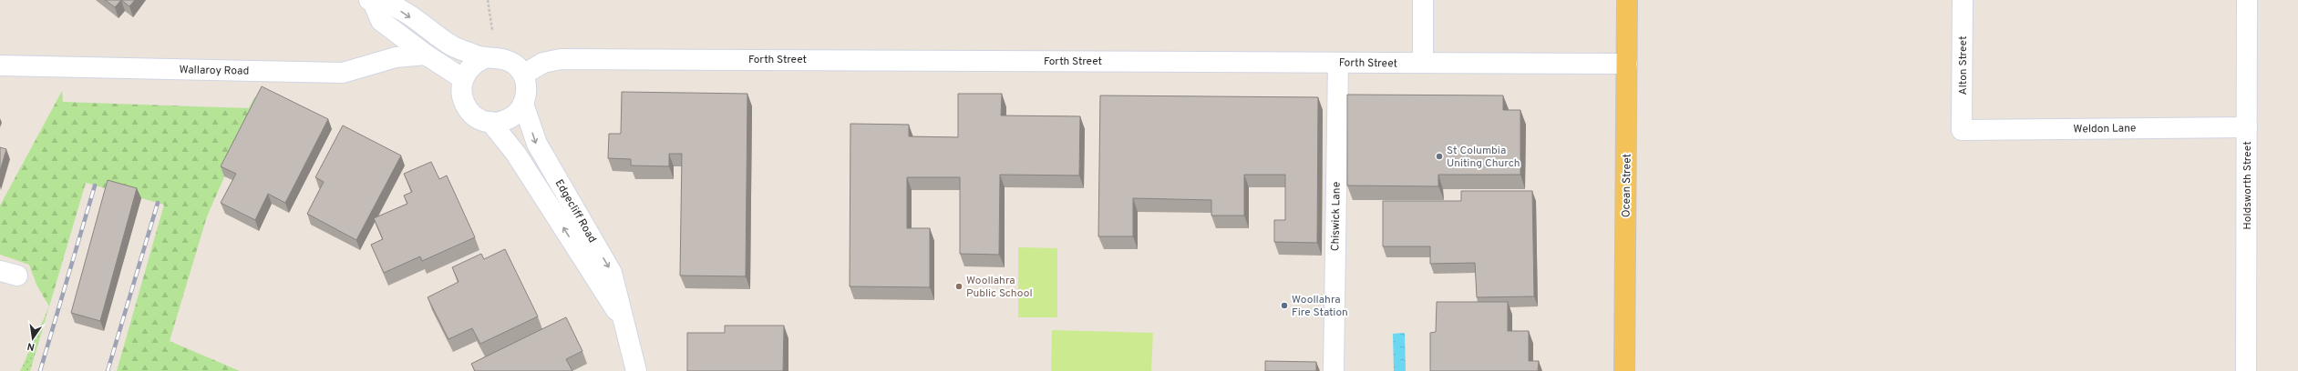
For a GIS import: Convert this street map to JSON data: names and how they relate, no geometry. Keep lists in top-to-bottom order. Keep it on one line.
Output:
{"streets":{"main road":["Ocean Street"],"street":["Forth Street","Alton Street","Wallaroy Road","Weldon Lane","Holdsworth Street","Edgecliff Road","Chiswick Lane"]},"crossings":[["Forth Street","Ocean Street"],["Forth Street","Edgecliff Road"],["Forth Street","Chiswick Lane"],["Alton Street","Weldon Lane"],["Weldon Lane","Holdsworth Street"]],"places":["St Columbia Uniting Church","Woollahra Public School","Woollahra Fire Station"],"north":"bottom"}
